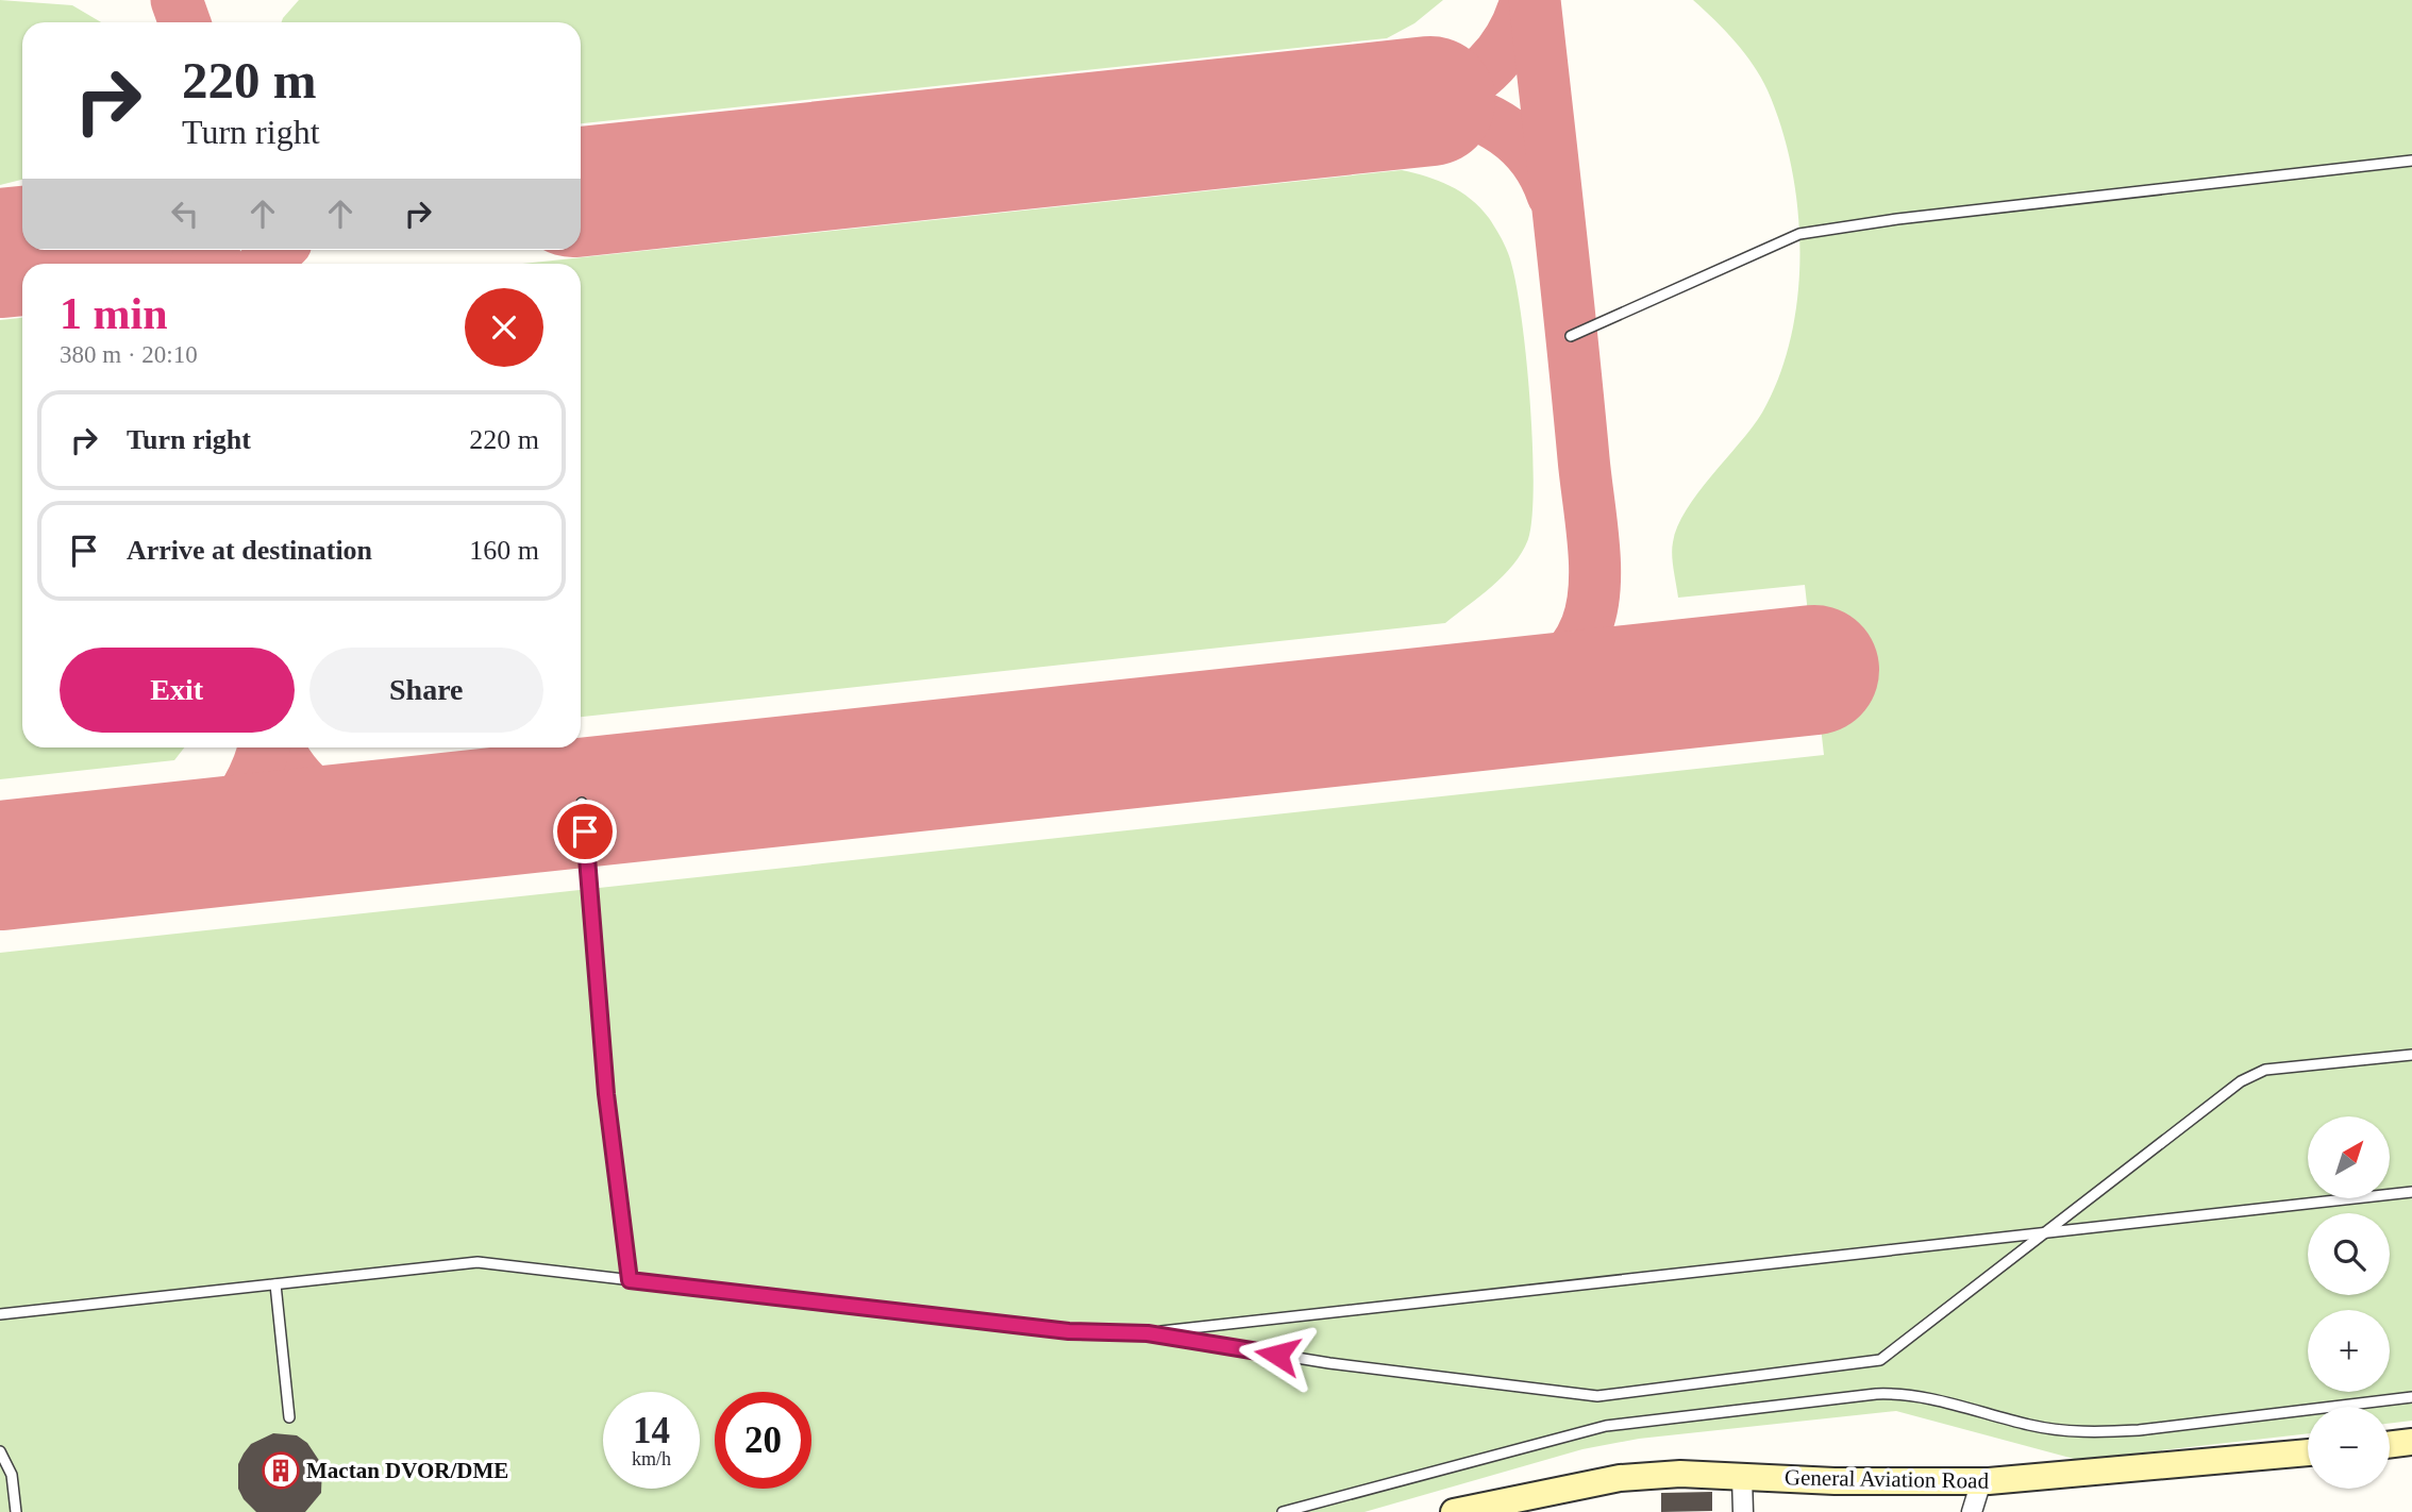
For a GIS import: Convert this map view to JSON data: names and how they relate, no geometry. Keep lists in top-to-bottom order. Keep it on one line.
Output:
{"streets":{"main road":["General Aviation Road"]},"places":{"building":["Mactan DVOR/DME"]},"north":"top right","page":{"turn":["220 m","Turn right"],"heading":["1 min","380 m · 20:10"],"list":[{"name":"Turn right","value":"220 m"},{"name":"Arrive at destination","value":"160 m"}],"buttons":["Exit","Share"],"map_buttons":["+","−"],"speed":"14 km/h","limit":"20"}}
